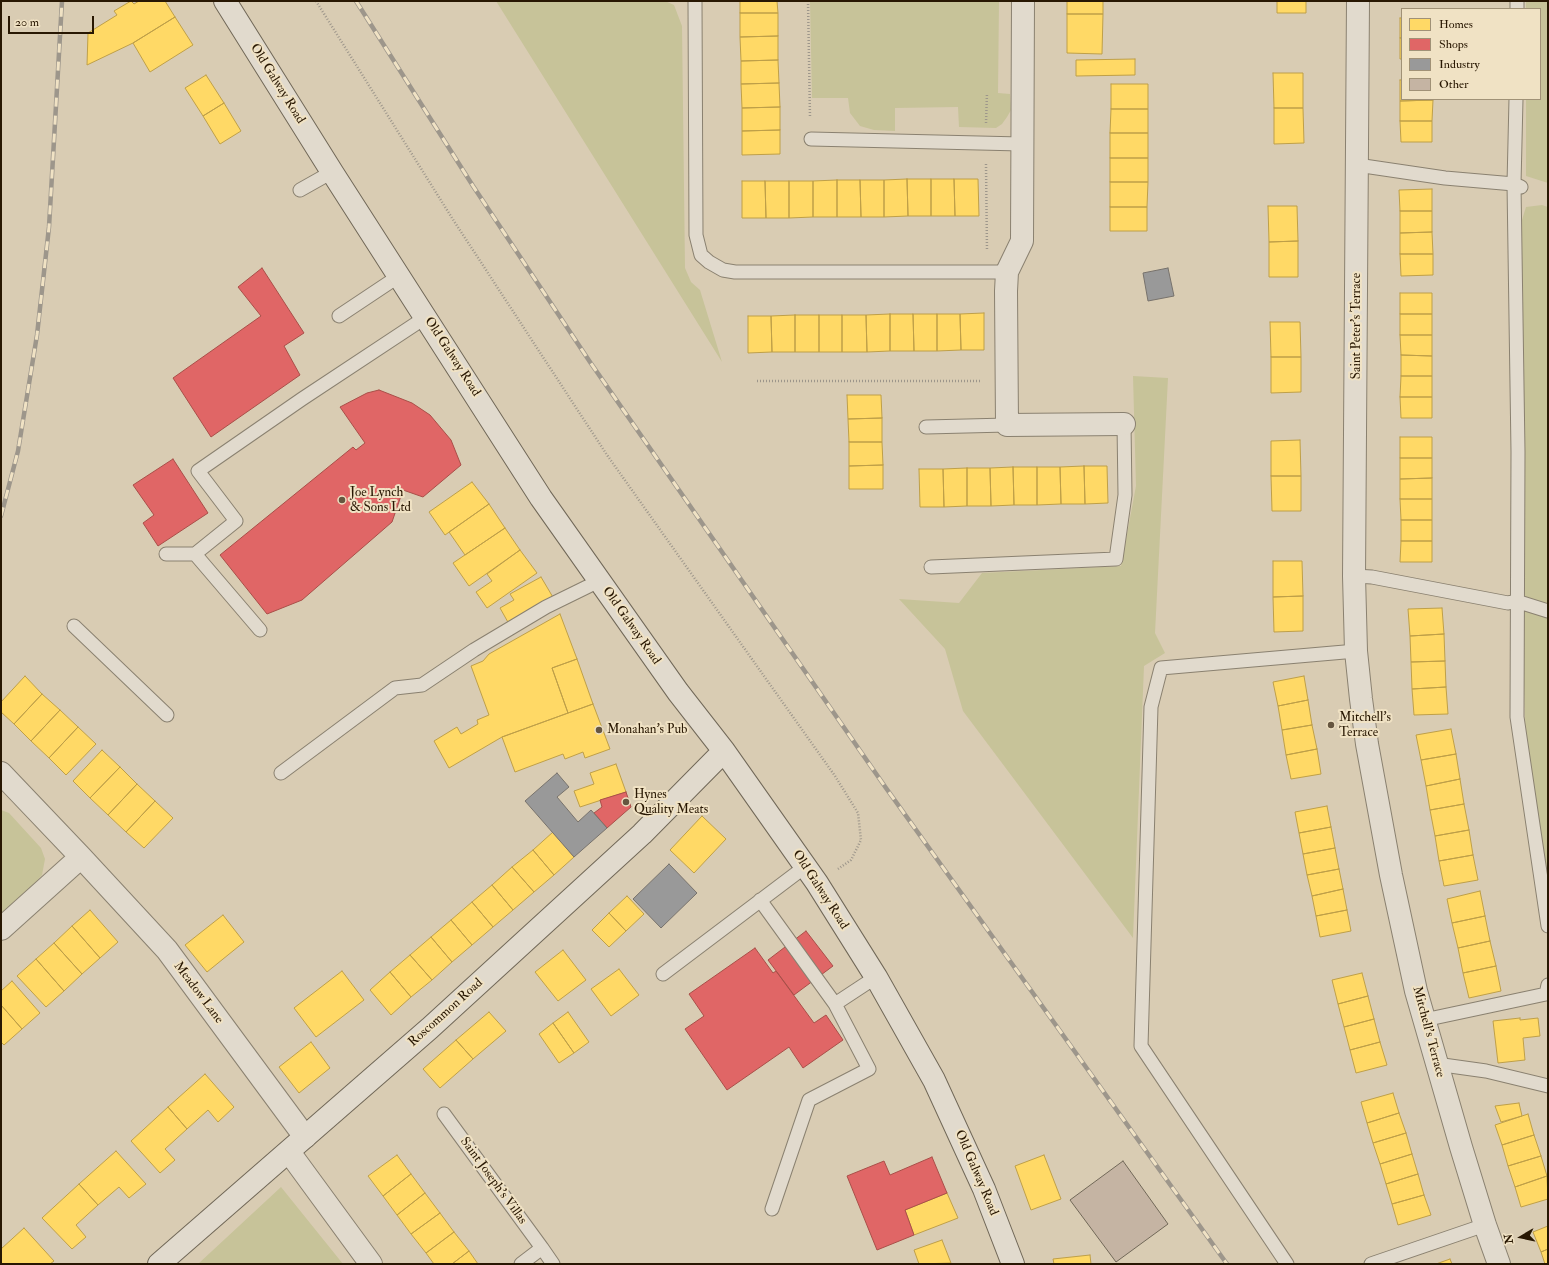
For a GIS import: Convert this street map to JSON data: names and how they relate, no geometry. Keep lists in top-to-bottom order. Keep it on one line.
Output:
{"streets":{"street":["Old Galway Road","Saint Peter's Terrace","Meadow Lane","Roscommon Road","Mitchell's Terrace"],"lane":["Saint Joseph's Villas"]},"crossings":[["Old Galway Road","Roscommon Road"],["Saint Peter's Terrace","Mitchell's Terrace"],["Meadow Lane","Roscommon Road"]],"places":["Joe Lynch & Sons Ltd","Mitchell's Terrace","Monahan's Pub","Hynes Quality Meats"],"legend":["Homes","Shops","Industry","Other"],"scale_bar":"20 m","north":"left"}
